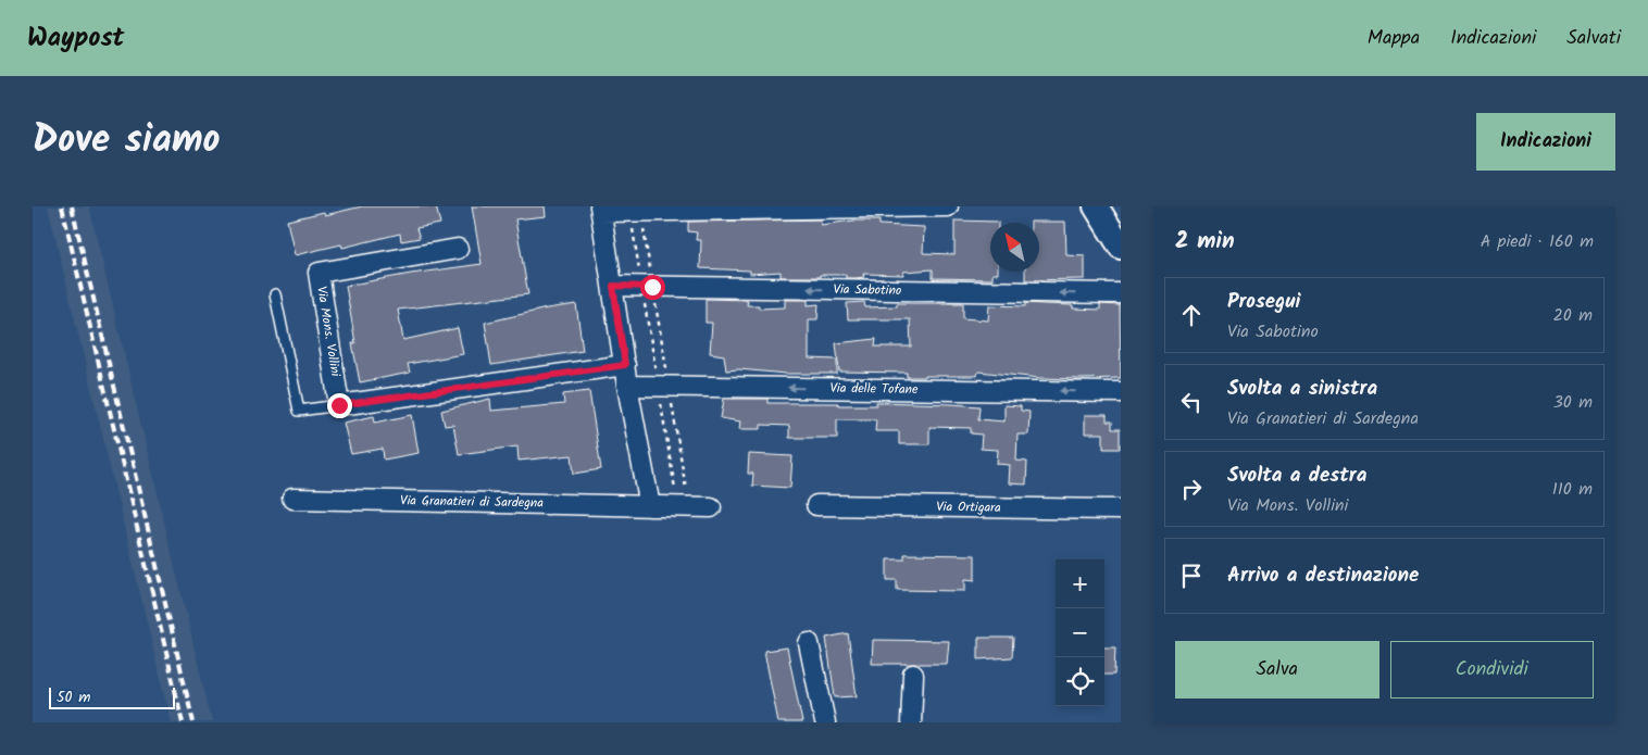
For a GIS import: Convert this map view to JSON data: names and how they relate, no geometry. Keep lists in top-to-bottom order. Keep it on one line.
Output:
{"streets":{"street":["Via Sabotino","Via Mons. Vollini","Via delle Tofane","Via Granatieri di Sardegna","Via Ortigara"]},"one_way":["Via delle Tofane"],"scale_bar":"50 m","north":"top left","page":{"header":"Waypost","nav":["Mappa","Indicazioni","Salvati"],"title":"Dove siamo","buttons":["Indicazioni",["Salva","Condividi"]],"heading":["2 min","A piedi · 160 m"],"list":[["Prosegui","Via Sabotino","20 m"],["Svolta a sinistra","Via Granatieri di Sardegna","30 m"],["Svolta a destra","Via Mons. Vollini","110 m"],"Arrivo a destinazione"],"map_buttons":["+","−"],"scale":"50 m"}}
